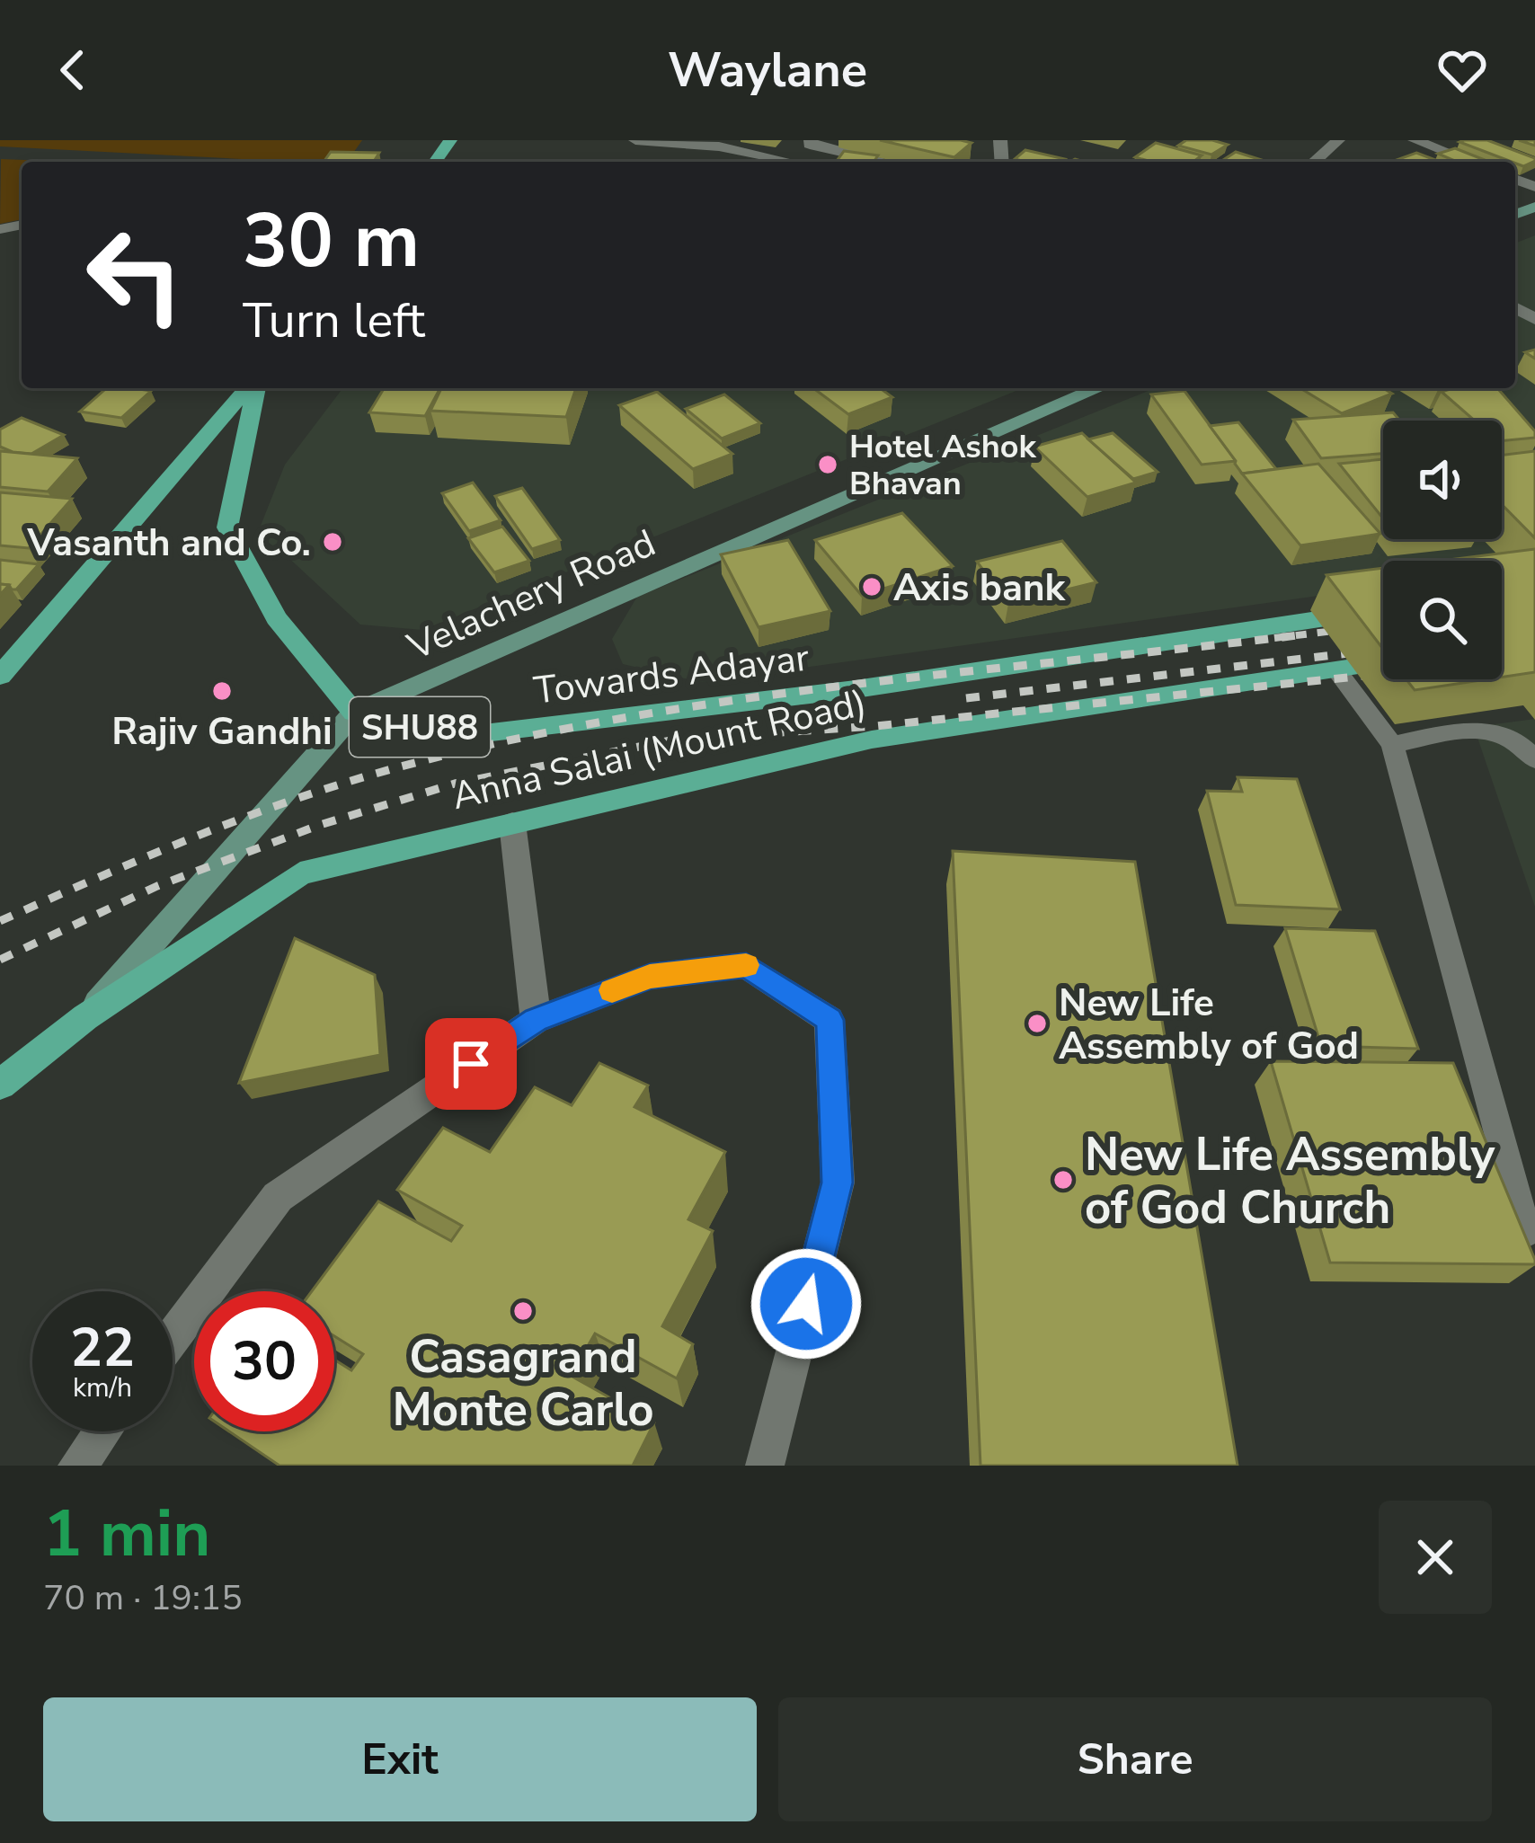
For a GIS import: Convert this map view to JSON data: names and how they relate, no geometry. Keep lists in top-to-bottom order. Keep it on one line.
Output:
{"streets":{"main road":["Velachery Road","Towards Adayar","SHU88","Anna Salai (Mount Road)"]},"crossings":[["Velachery Road","Towards Adayar"],["Velachery Road","SHU88"],["Velachery Road","Anna Salai (Mount Road)"],["Towards Adayar","SHU88"],["Towards Adayar","Anna Salai (Mount Road)"]],"places":["Hotel Ashok Bhavan","Vasanth and Co.","Axis bank","Rajiv Gandhi","New Life Assembly of God","New Life Assembly of God Church","Casagrand Monte Carlo"],"page":{"header":"Waylane","turn":["30 m","Turn left"],"speed":"22 km/h","limit":"30","heading":["1 min","70 m · 19:15"],"buttons":["Exit","Share"]}}
